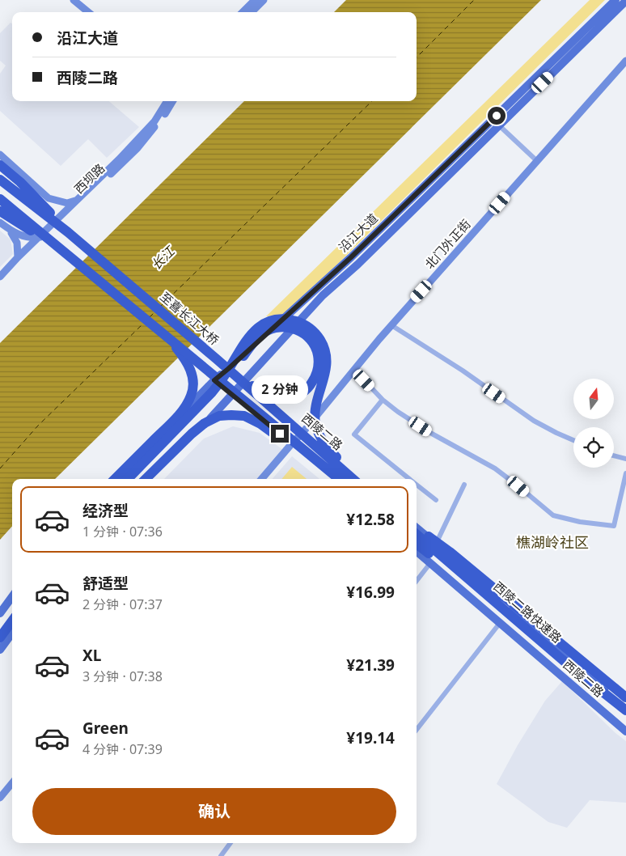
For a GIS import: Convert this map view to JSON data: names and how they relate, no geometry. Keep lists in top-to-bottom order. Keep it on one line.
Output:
{"streets":{"highway":["至喜长江大桥","西陵二路快速路"],"main road":["西坝路","沿江大道","北门外正街","西陵二路"]},"crossings":[["沿江大道","至喜长江大桥"],["沿江大道","西陵二路"],["北门外正街","西陵二路"],["至喜长江大桥","西陵二路"]],"districts":["樵湖岭社区"],"water":["长江"],"north":"top","page":{"banner":["沿江大道","西陵二路"],"bubble":"2 分钟","list":[{"name":"经济型","note":"1 分钟 · 07:36","value":"¥12.58"},{"name":"舒适型","note":"2 分钟 · 07:37","value":"¥16.99"},{"name":"XL","note":"3 分钟 · 07:38","value":"¥21.39"},{"name":"Green","note":"4 分钟 · 07:39","value":"¥19.14"}],"buttons":"确认"}}
